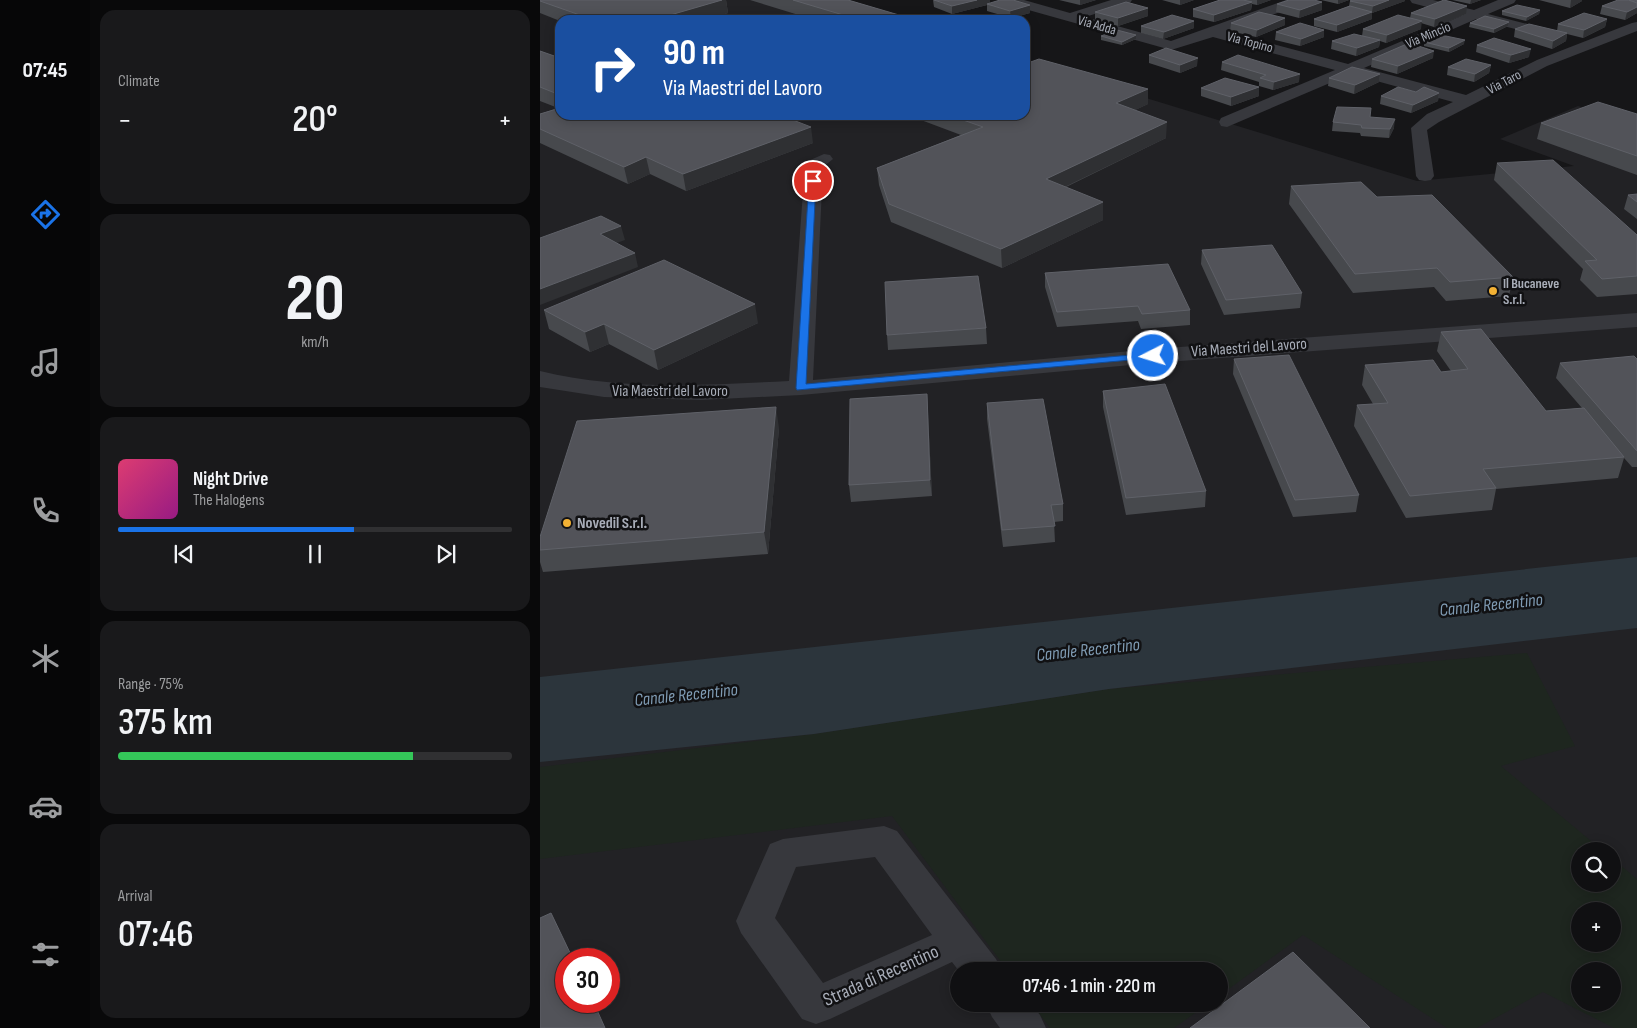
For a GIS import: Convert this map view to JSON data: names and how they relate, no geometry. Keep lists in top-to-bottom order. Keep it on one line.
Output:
{"streets":{"street":["Via Adda","Via Mincio","Via Topino","Via Taro","Via Maestri del Lavoro","Strada di Recentino"]},"crossings":[["Via Adda","Via Topino"],["Via Mincio","Via Topino"]],"water":["Canale Recentino"],"places":["Il Bucaneve S.r.l.","Novedil S.r.l."],"page":{"tabs":"07:45","tile":["Climate",["20","km/h"],["Range · 75%","375 km"],["Arrival","07:46"]],"turn":["90 m","Via Maestri del Lavoro"],"heat":["−","20°","+"],"song":["Night Drive","The Halogens"],"map_buttons":["+","−"],"limit":"30","trip":"07:46 · 1 min · 220 m"}}
